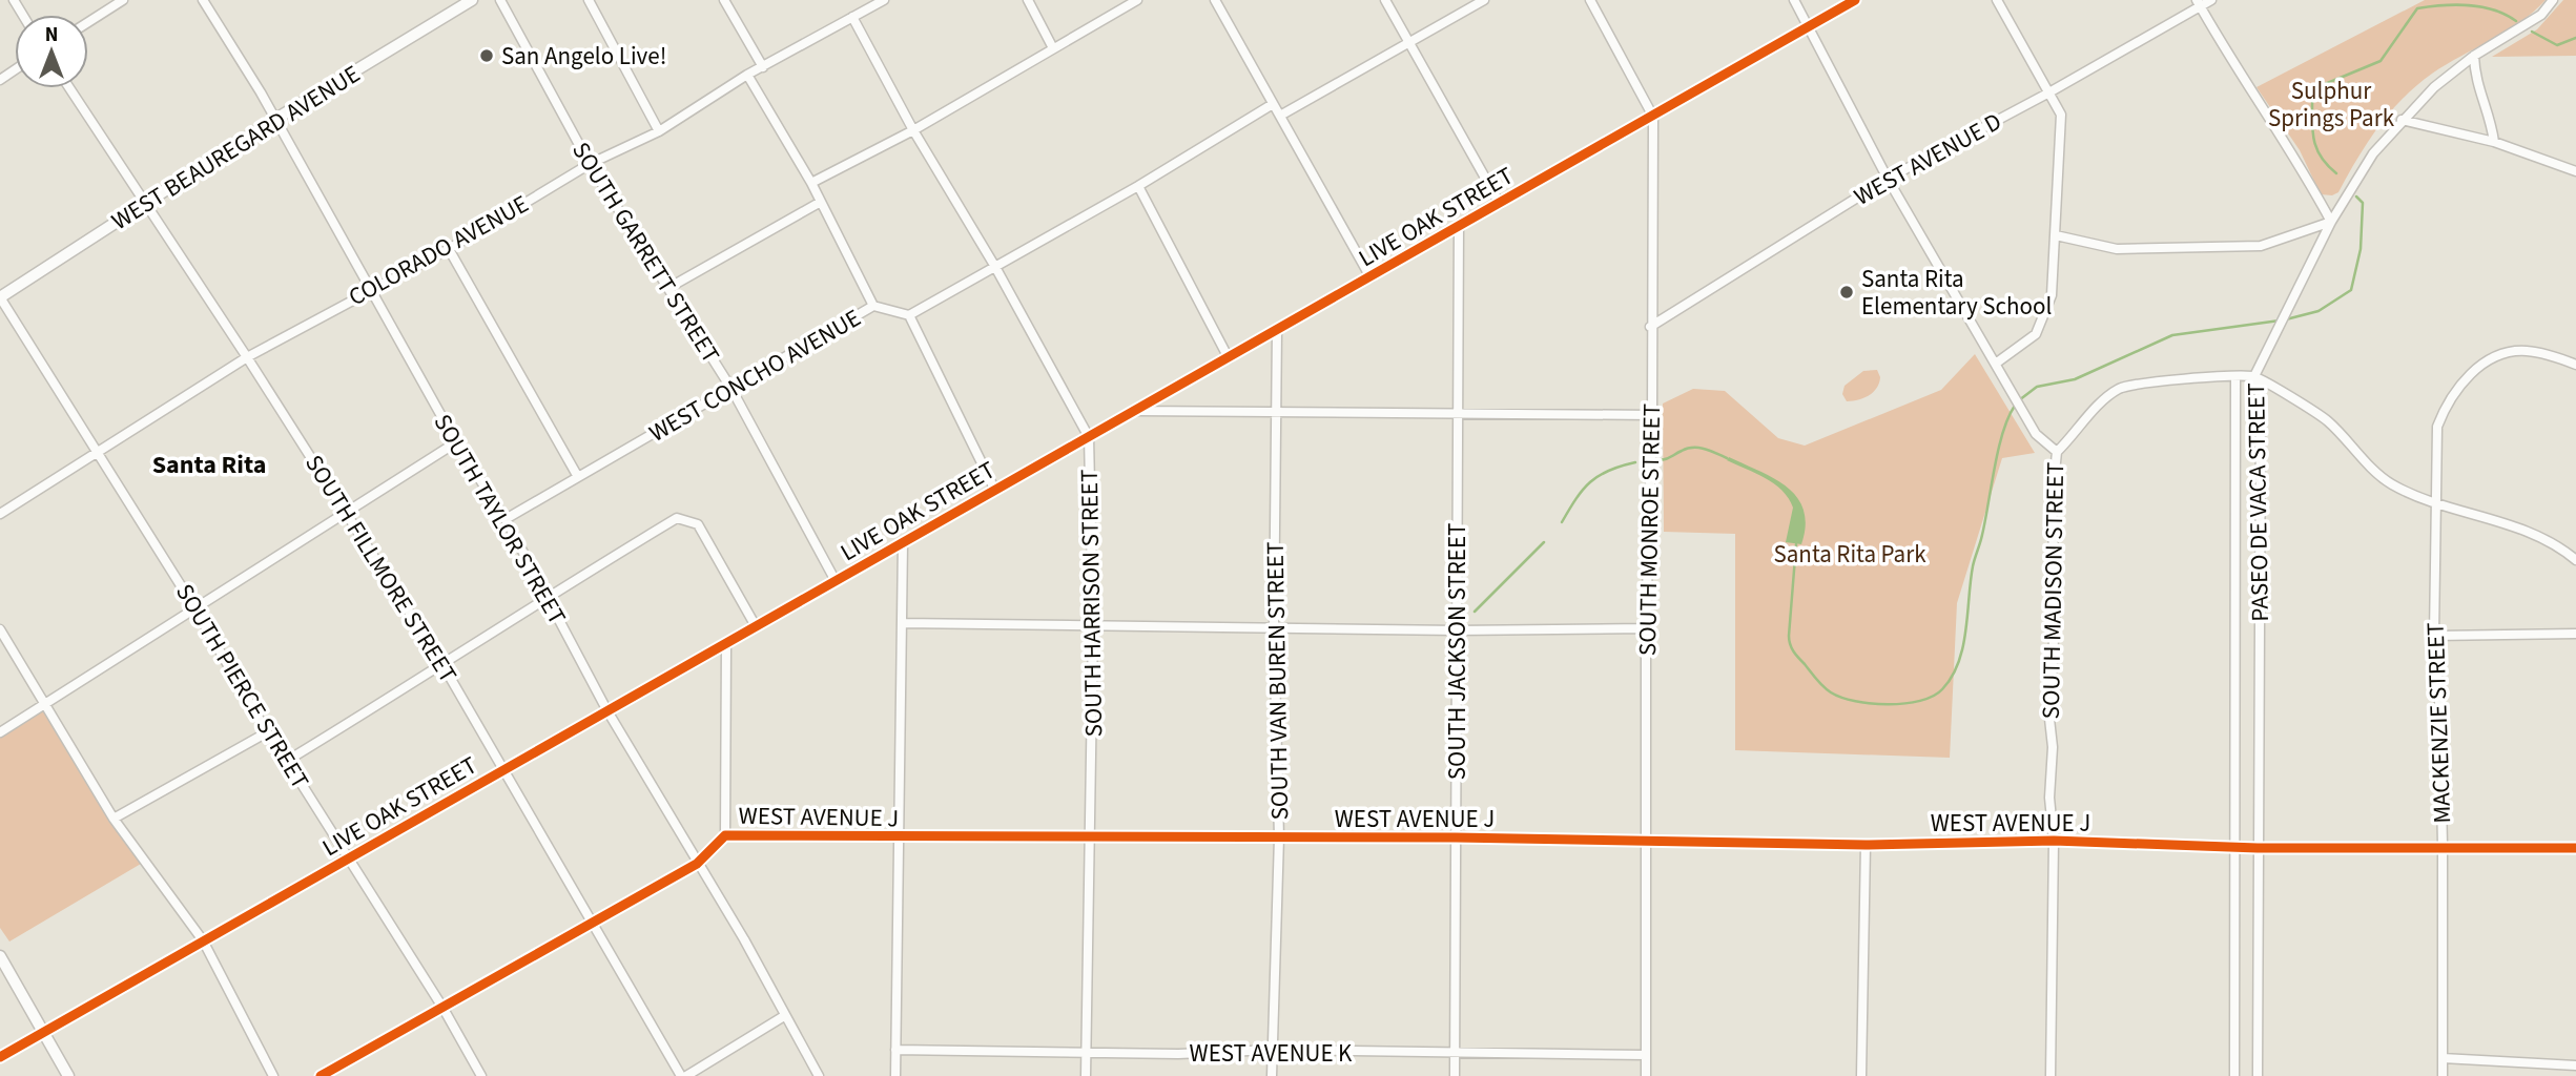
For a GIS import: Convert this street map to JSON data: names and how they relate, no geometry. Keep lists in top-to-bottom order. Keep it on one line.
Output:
{"streets":{"street":["WEST BEAUREGARD AVENUE","WEST AVENUE D","LIVE OAK STREET","COLORADO AVENUE","SOUTH GARRETT STREET","WEST CONCHO AVENUE","PASEO DE VACA STREET","SOUTH TAYLOR STREET","SOUTH MONROE STREET","SOUTH FILLMORE STREET","SOUTH MADISON STREET","SOUTH HARRISON STREET","SOUTH JACKSON STREET","SOUTH VAN BUREN STREET","SOUTH PIERCE STREET","MACKENZIE STREET","WEST AVENUE J","WEST AVENUE K"]},"crossings":[["WEST BEAUREGARD AVENUE","SOUTH TAYLOR STREET"],["WEST BEAUREGARD AVENUE","SOUTH FILLMORE STREET"],["WEST BEAUREGARD AVENUE","SOUTH PIERCE STREET"],["WEST AVENUE D","SOUTH MONROE STREET"],["WEST AVENUE D","SOUTH MADISON STREET"],["LIVE OAK STREET","SOUTH GARRETT STREET"],["LIVE OAK STREET","SOUTH TAYLOR STREET"],["LIVE OAK STREET","SOUTH MONROE STREET"],["LIVE OAK STREET","SOUTH FILLMORE STREET"],["LIVE OAK STREET","SOUTH MADISON STREET"],["LIVE OAK STREET","SOUTH HARRISON STREET"],["LIVE OAK STREET","SOUTH JACKSON STREET"],["LIVE OAK STREET","SOUTH VAN BUREN STREET"],["LIVE OAK STREET","SOUTH PIERCE STREET"],["COLORADO AVENUE","SOUTH GARRETT STREET"],["COLORADO AVENUE","SOUTH TAYLOR STREET"],["COLORADO AVENUE","SOUTH FILLMORE STREET"],["COLORADO AVENUE","SOUTH HARRISON STREET"],["COLORADO AVENUE","SOUTH PIERCE STREET"],["SOUTH GARRETT STREET","WEST CONCHO AVENUE"],["WEST CONCHO AVENUE","SOUTH TAYLOR STREET"],["PASEO DE VACA STREET","WEST AVENUE J"],["SOUTH TAYLOR STREET","WEST AVENUE J"],["SOUTH MONROE STREET","WEST AVENUE J"],["SOUTH MONROE STREET","WEST AVENUE K"],["SOUTH FILLMORE STREET","WEST AVENUE J"],["SOUTH MADISON STREET","WEST AVENUE J"],["SOUTH HARRISON STREET","WEST AVENUE J"],["SOUTH HARRISON STREET","WEST AVENUE K"],["SOUTH JACKSON STREET","WEST AVENUE J"],["SOUTH JACKSON STREET","WEST AVENUE K"],["SOUTH VAN BUREN STREET","WEST AVENUE J"],["SOUTH VAN BUREN STREET","WEST AVENUE K"],["SOUTH PIERCE STREET","WEST AVENUE J"],["MACKENZIE STREET","WEST AVENUE J"]],"districts":["Santa Rita"],"parks":["Sulphur Springs Park","Santa Rita Park"],"places":["San Angelo Live!","Santa Rita Elementary School"],"north":"top"}
